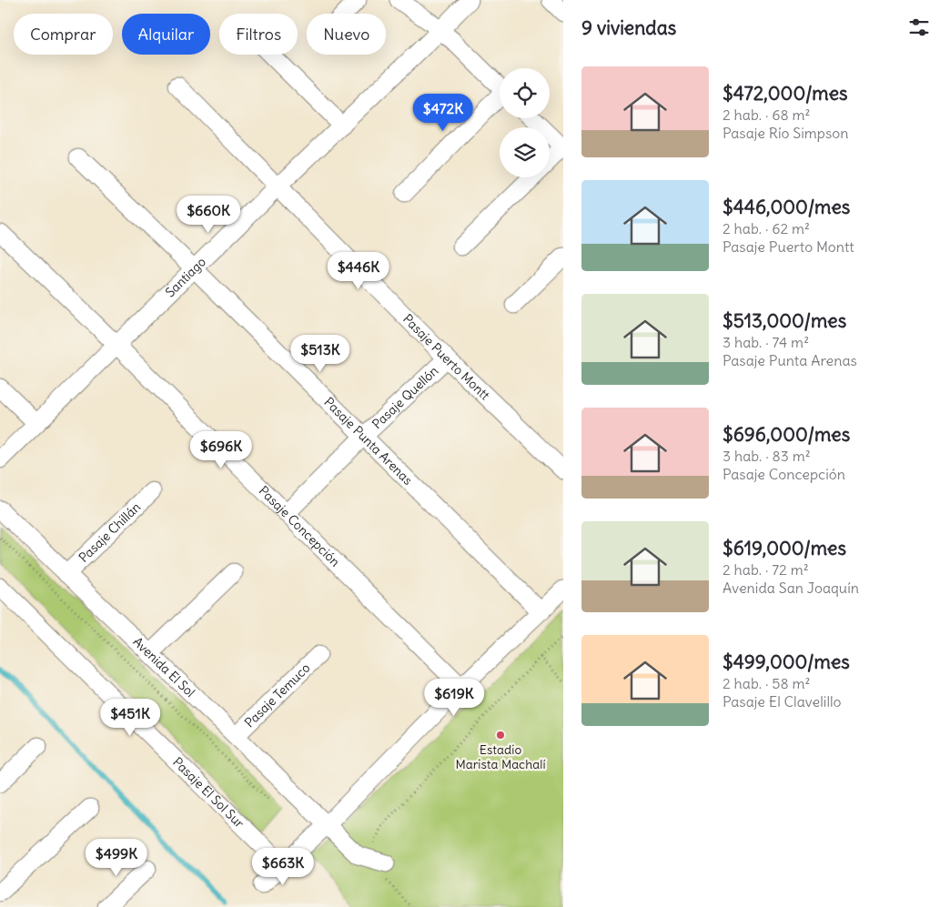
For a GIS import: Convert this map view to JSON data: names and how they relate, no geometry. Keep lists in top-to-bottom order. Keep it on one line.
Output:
{"streets":{"street":["Santiago","Pasaje Puerto Montt","Pasaje Quellón","Pasaje Punta Arenas","Pasaje Concepción","Pasaje Chillán","Avenida El Sol","Pasaje Temuco","Pasaje El Sol Sur"]},"crossings":[["Santiago","Pasaje Puerto Montt"],["Santiago","Pasaje Punta Arenas"],["Santiago","Pasaje Concepción"],["Pasaje Puerto Montt","Pasaje Quellón"],["Pasaje Quellón","Pasaje Punta Arenas"],["Pasaje Quellón","Pasaje Concepción"],["Pasaje Chillán","Avenida El Sol"],["Avenida El Sol","Pasaje Temuco"]],"places":["Estadio Marista Machalí"],"page":{"heading":"9 viviendas","chip":["Comprar","Alquilar","Filtros","Nuevo"],"list":[{"name":"$472,000/mes","note":"2 hab. · 68 m² · Pasaje Río Simpson"},{"name":"$446,000/mes","note":"2 hab. · 62 m² · Pasaje Puerto Montt"},{"name":"$513,000/mes","note":"3 hab. · 74 m² · Pasaje Punta Arenas"},{"name":"$696,000/mes","note":"3 hab. · 83 m² · Pasaje Concepción"},{"name":"$619,000/mes","note":"2 hab. · 72 m² · Avenida San Joaquín"},{"name":"$499,000/mes","note":"2 hab. · 58 m² · Pasaje El Clavelillo"}],"price":["$472K","$660K","$446K","$513K","$696K","$619K","$451K","$499K","$663K"]}}
